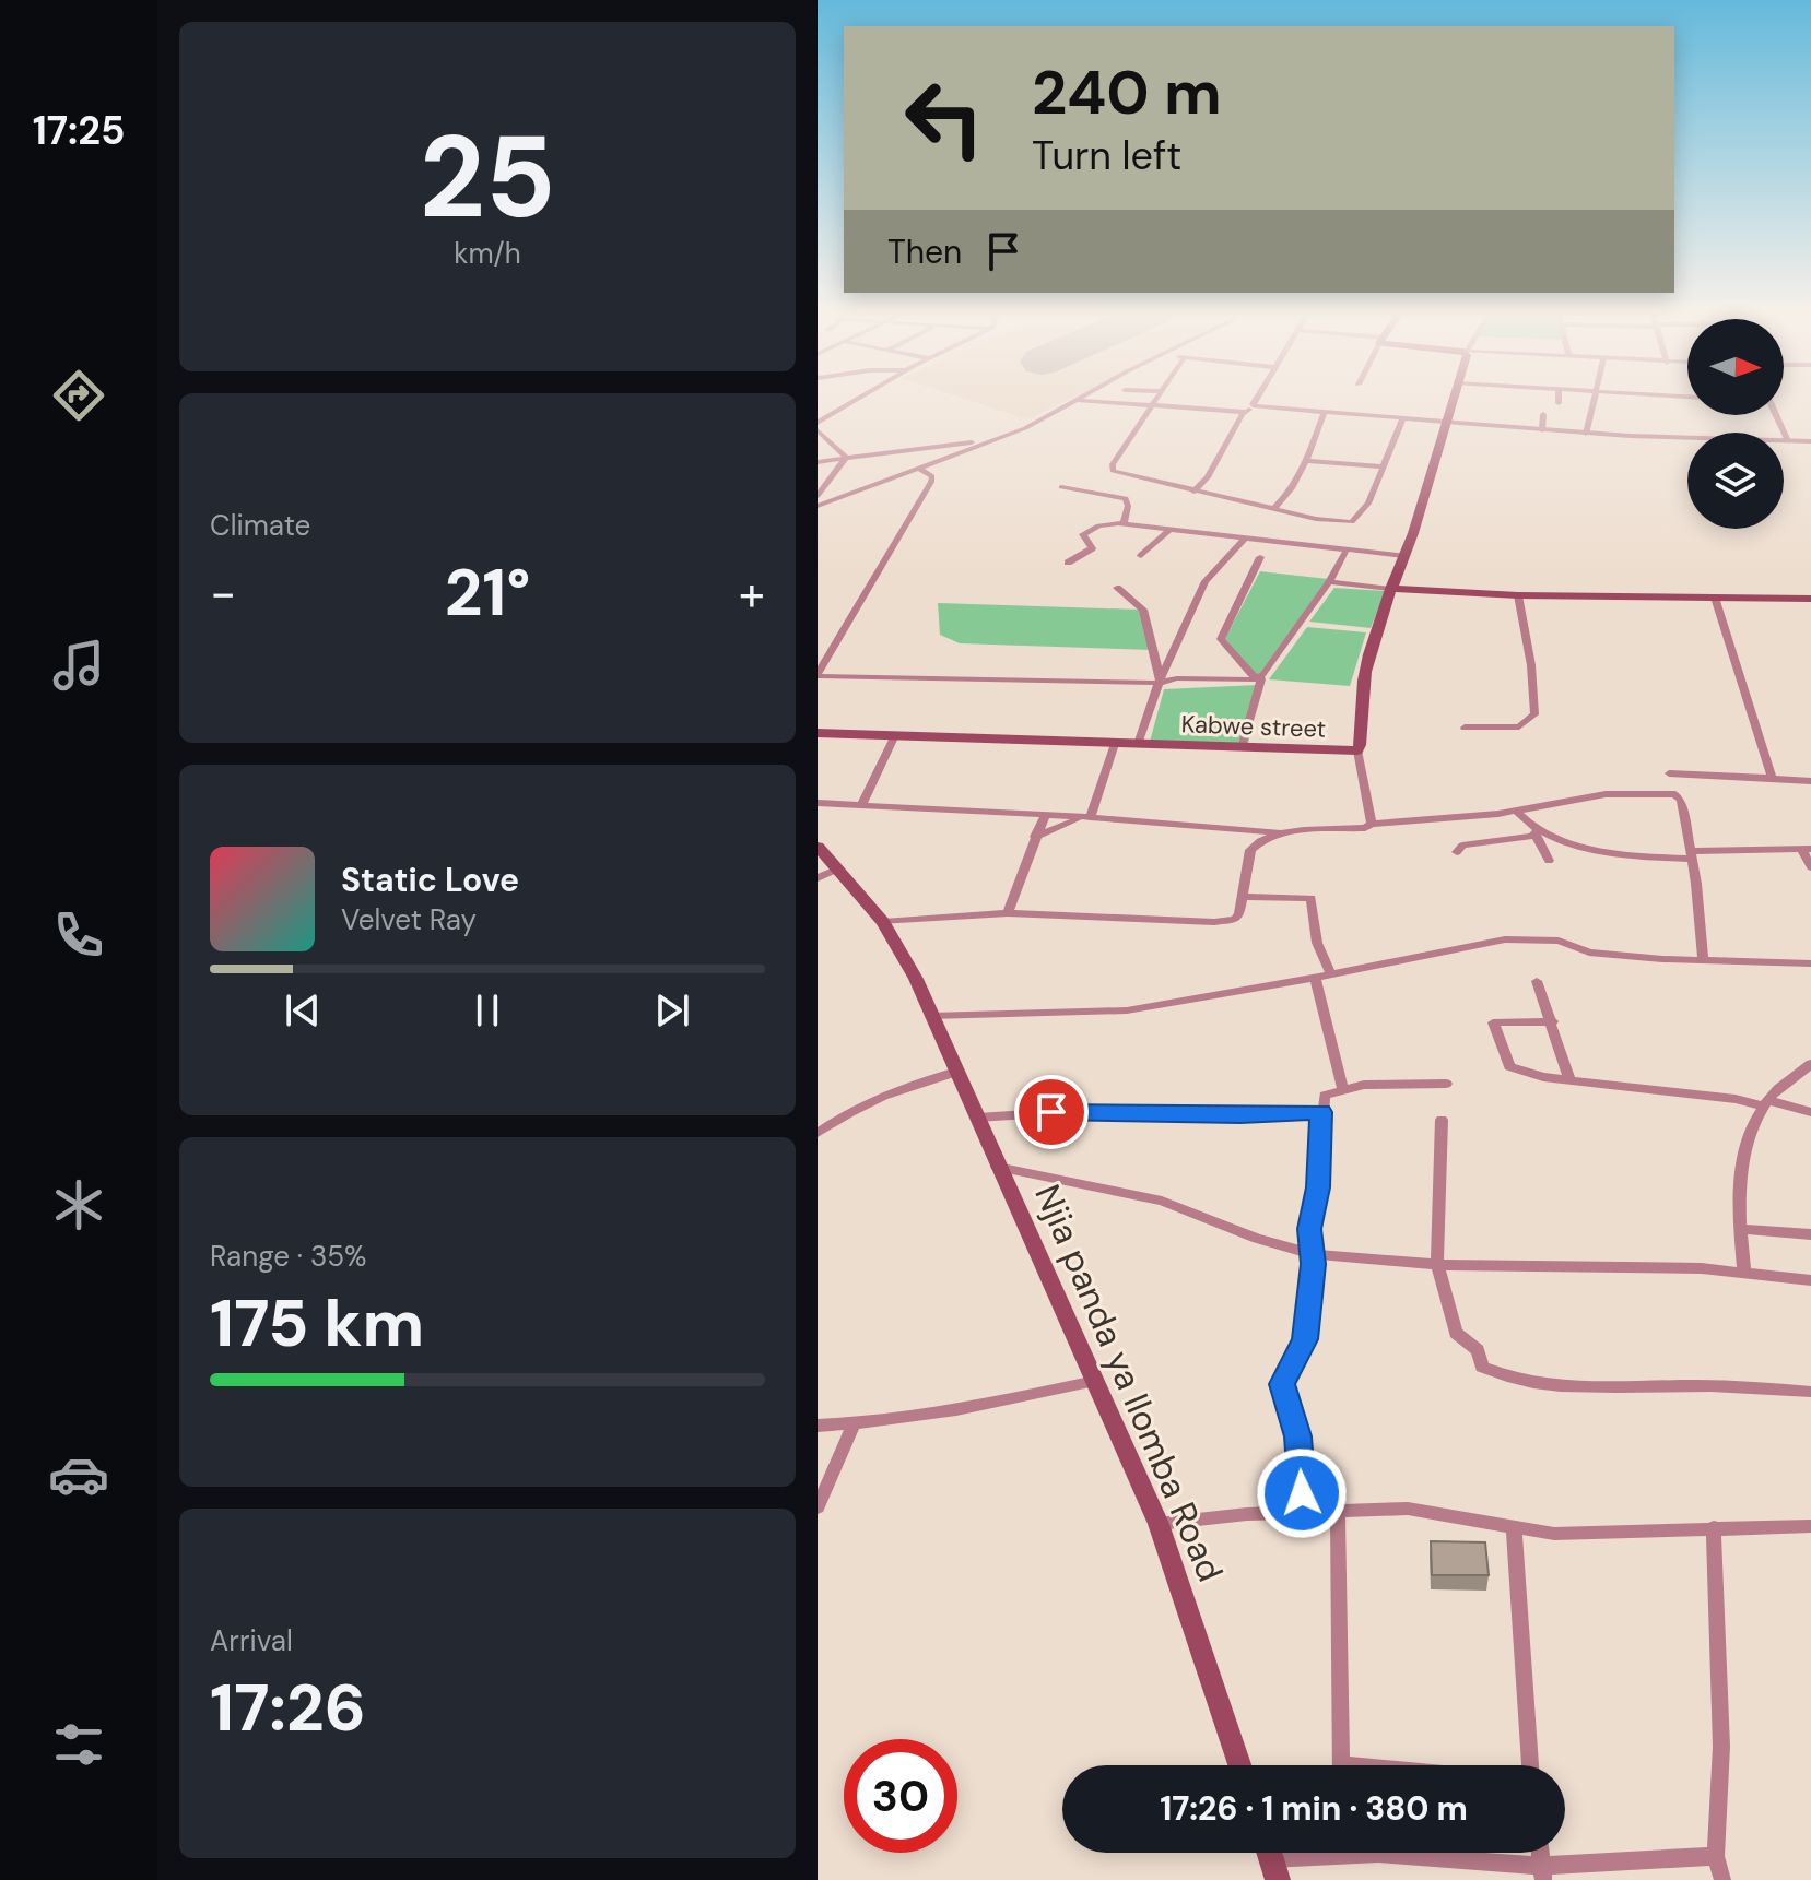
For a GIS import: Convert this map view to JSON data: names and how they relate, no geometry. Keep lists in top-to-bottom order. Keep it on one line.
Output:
{"streets":{"main road":["Kabwe street","Njia panda ya Ilomba Road"]},"north":"right","page":{"tabs":"17:25","tile":[["25","km/h"],"Climate",["Range · 35%","175 km"],["Arrival","17:26"]],"turn":["240 m","Turn left"],"then":"Then","heat":["−","21°","+"],"song":["Static Love","Velvet Ray"],"limit":"30","trip":"17:26 · 1 min · 380 m"}}
